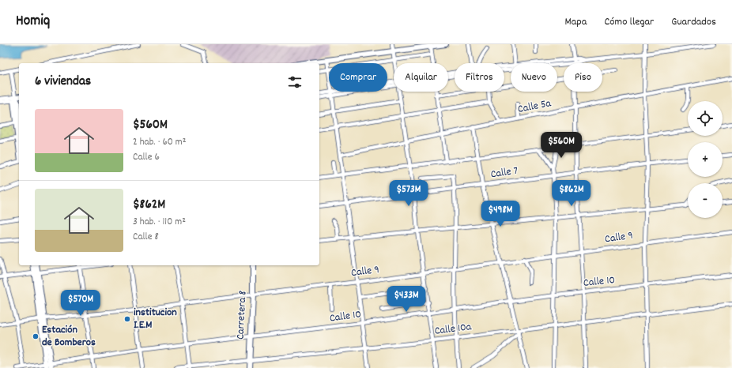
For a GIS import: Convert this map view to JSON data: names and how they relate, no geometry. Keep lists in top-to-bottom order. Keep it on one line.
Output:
{"streets":{"street":["Calle 5a","Calle 7","Calle 9","Calle 10","Carretera 8","Calle 10a"]},"crossings":[["Calle 9","Carretera 8"],["Calle 10","Carretera 8"],["Carretera 8","Calle 10a"]],"places":["institucion I.E.M","Estación de Bomberos"],"page":{"header":"Homiq","nav":["Mapa","Cómo llegar","Guardados"],"chip":["Comprar","Alquilar","Filtros","Nuevo","Piso"],"heading":"6 viviendas","map_buttons":["+","−"],"list":[{"name":"$560M","note":"2 hab. · 60 m² · Calle 6"},{"name":"$862M","note":"3 hab. · 110 m² · Calle 8"}],"price":["$560M","$573M","$862M","$498M","$433M","$570M"]}}
